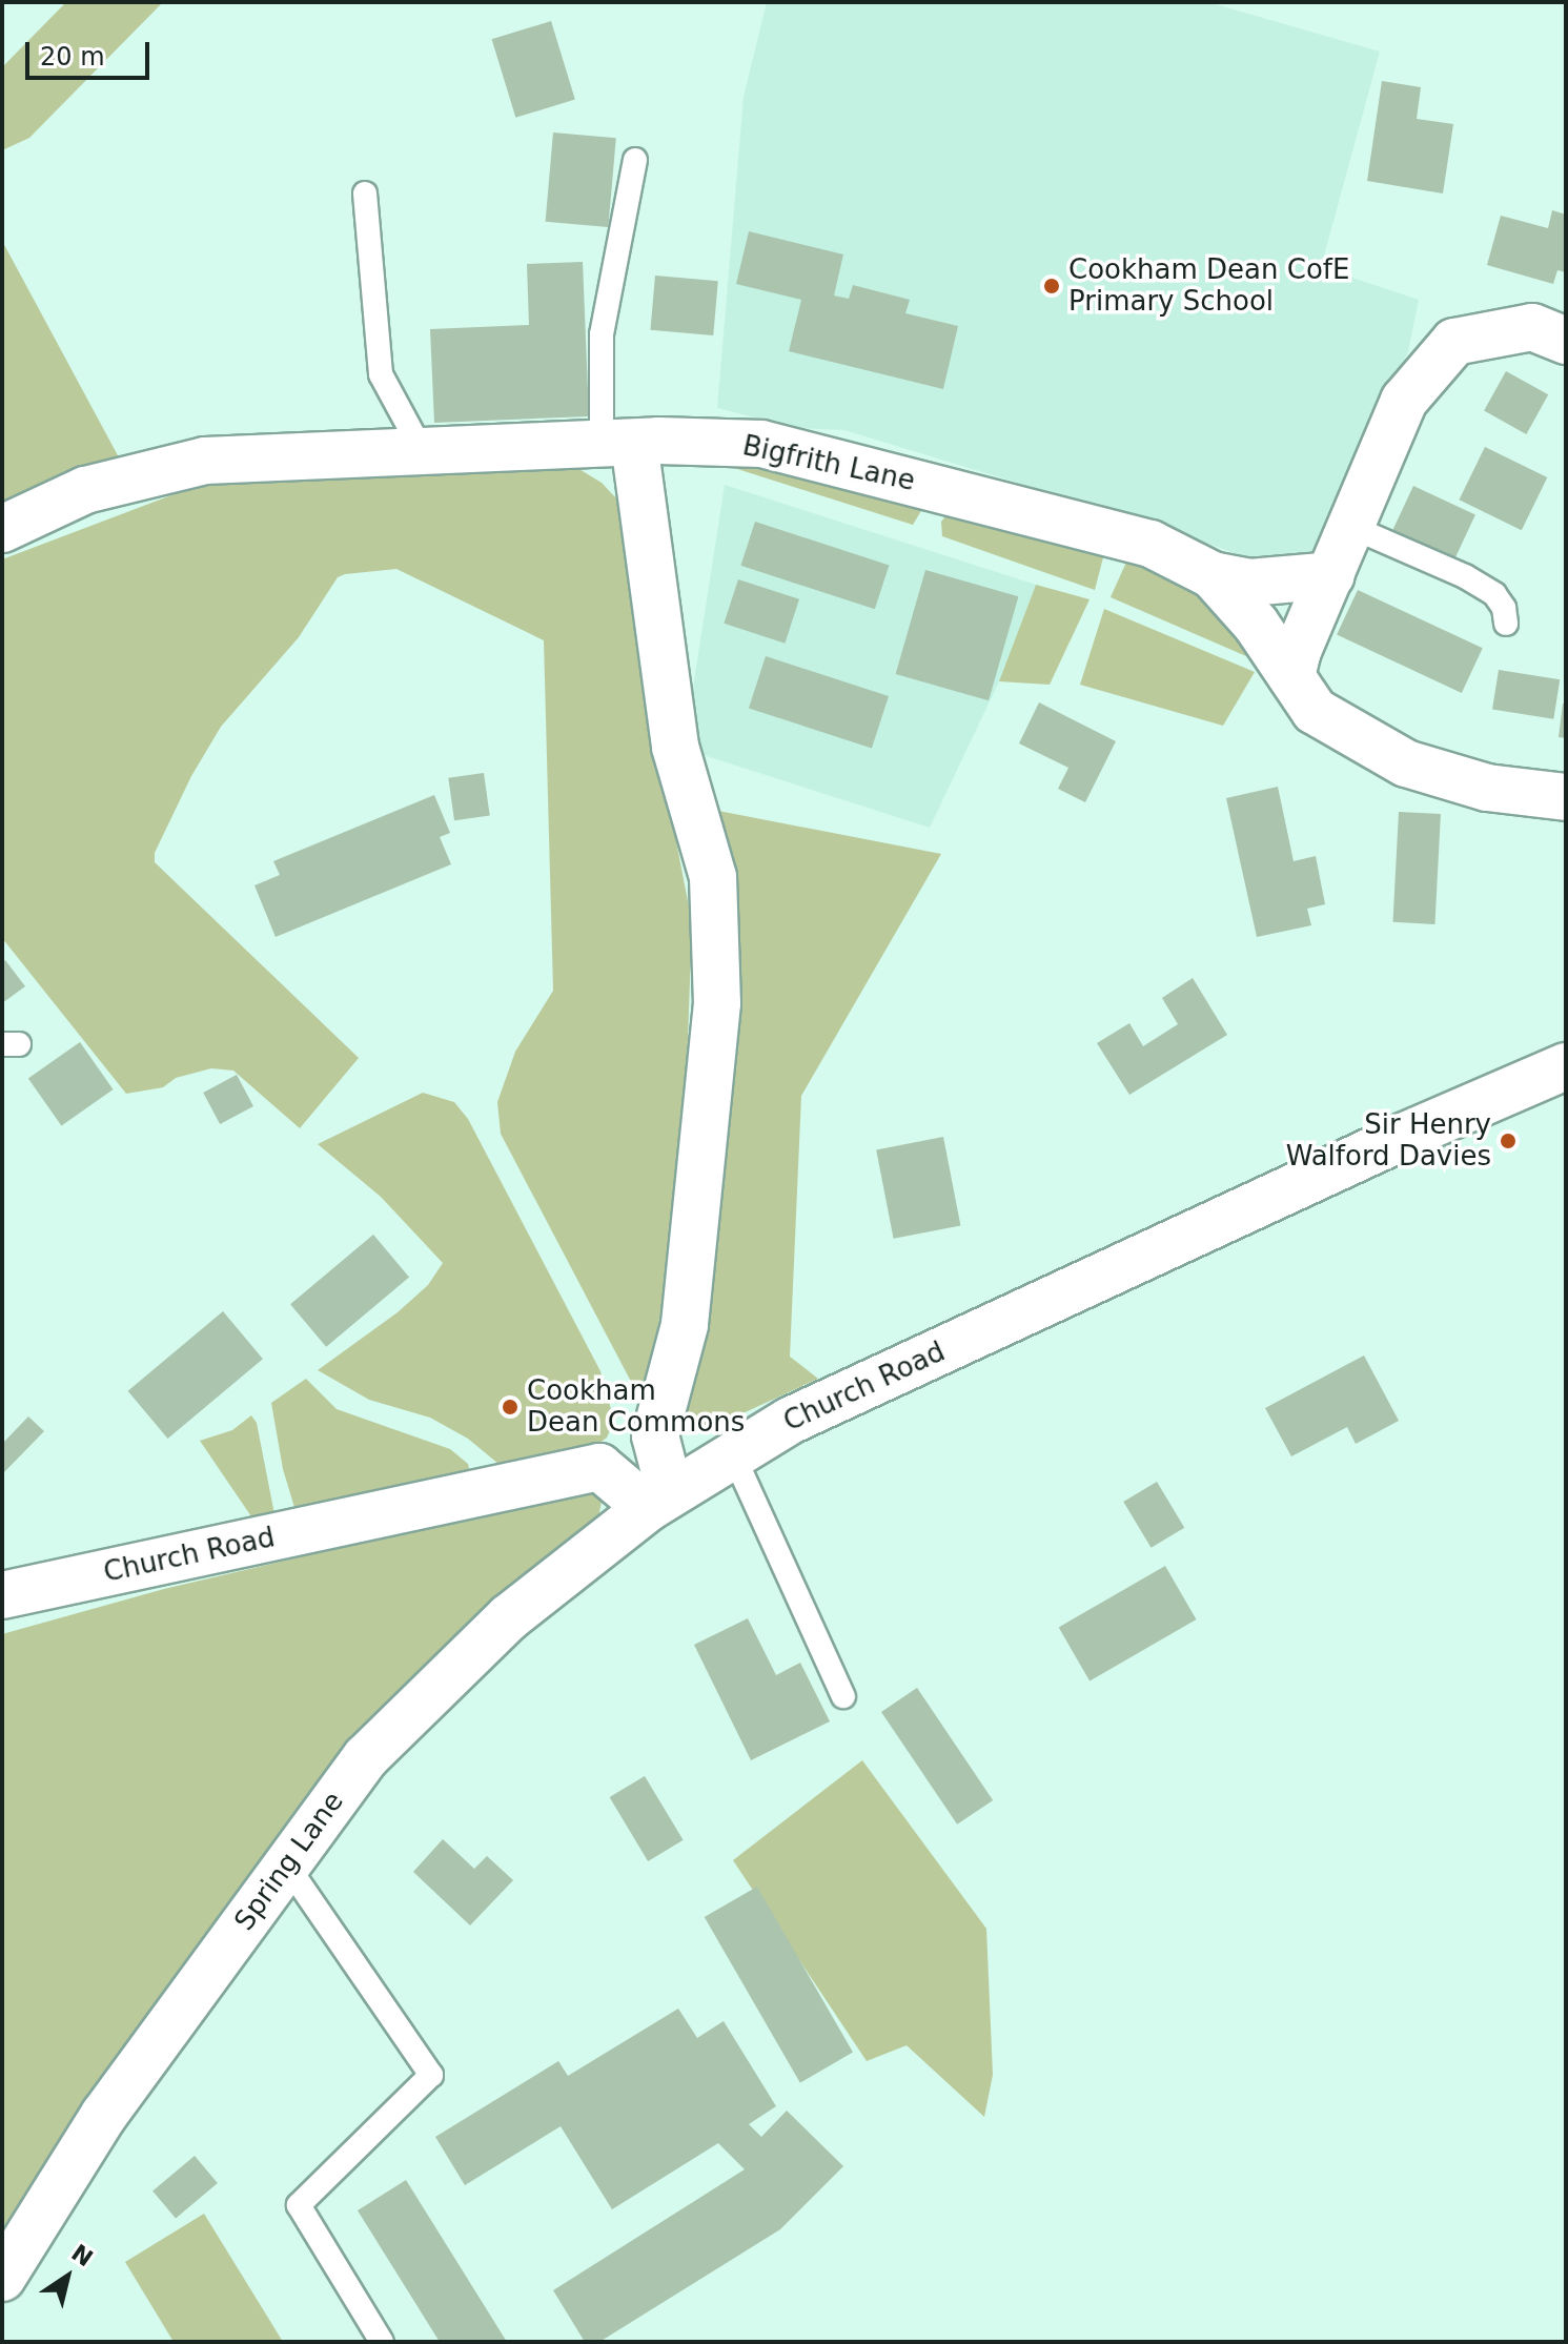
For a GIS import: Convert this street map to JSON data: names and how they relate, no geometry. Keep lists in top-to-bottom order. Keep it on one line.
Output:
{"streets":{"street":["Bigfrith Lane","Church Road","Spring Lane"]},"crossings":[["Church Road","Spring Lane"]],"places":["Cookham Dean CofE Primary School","Sir Henry Walford Davies","Cookham Dean Commons"],"scale_bar":"20 m","north":"top right"}
